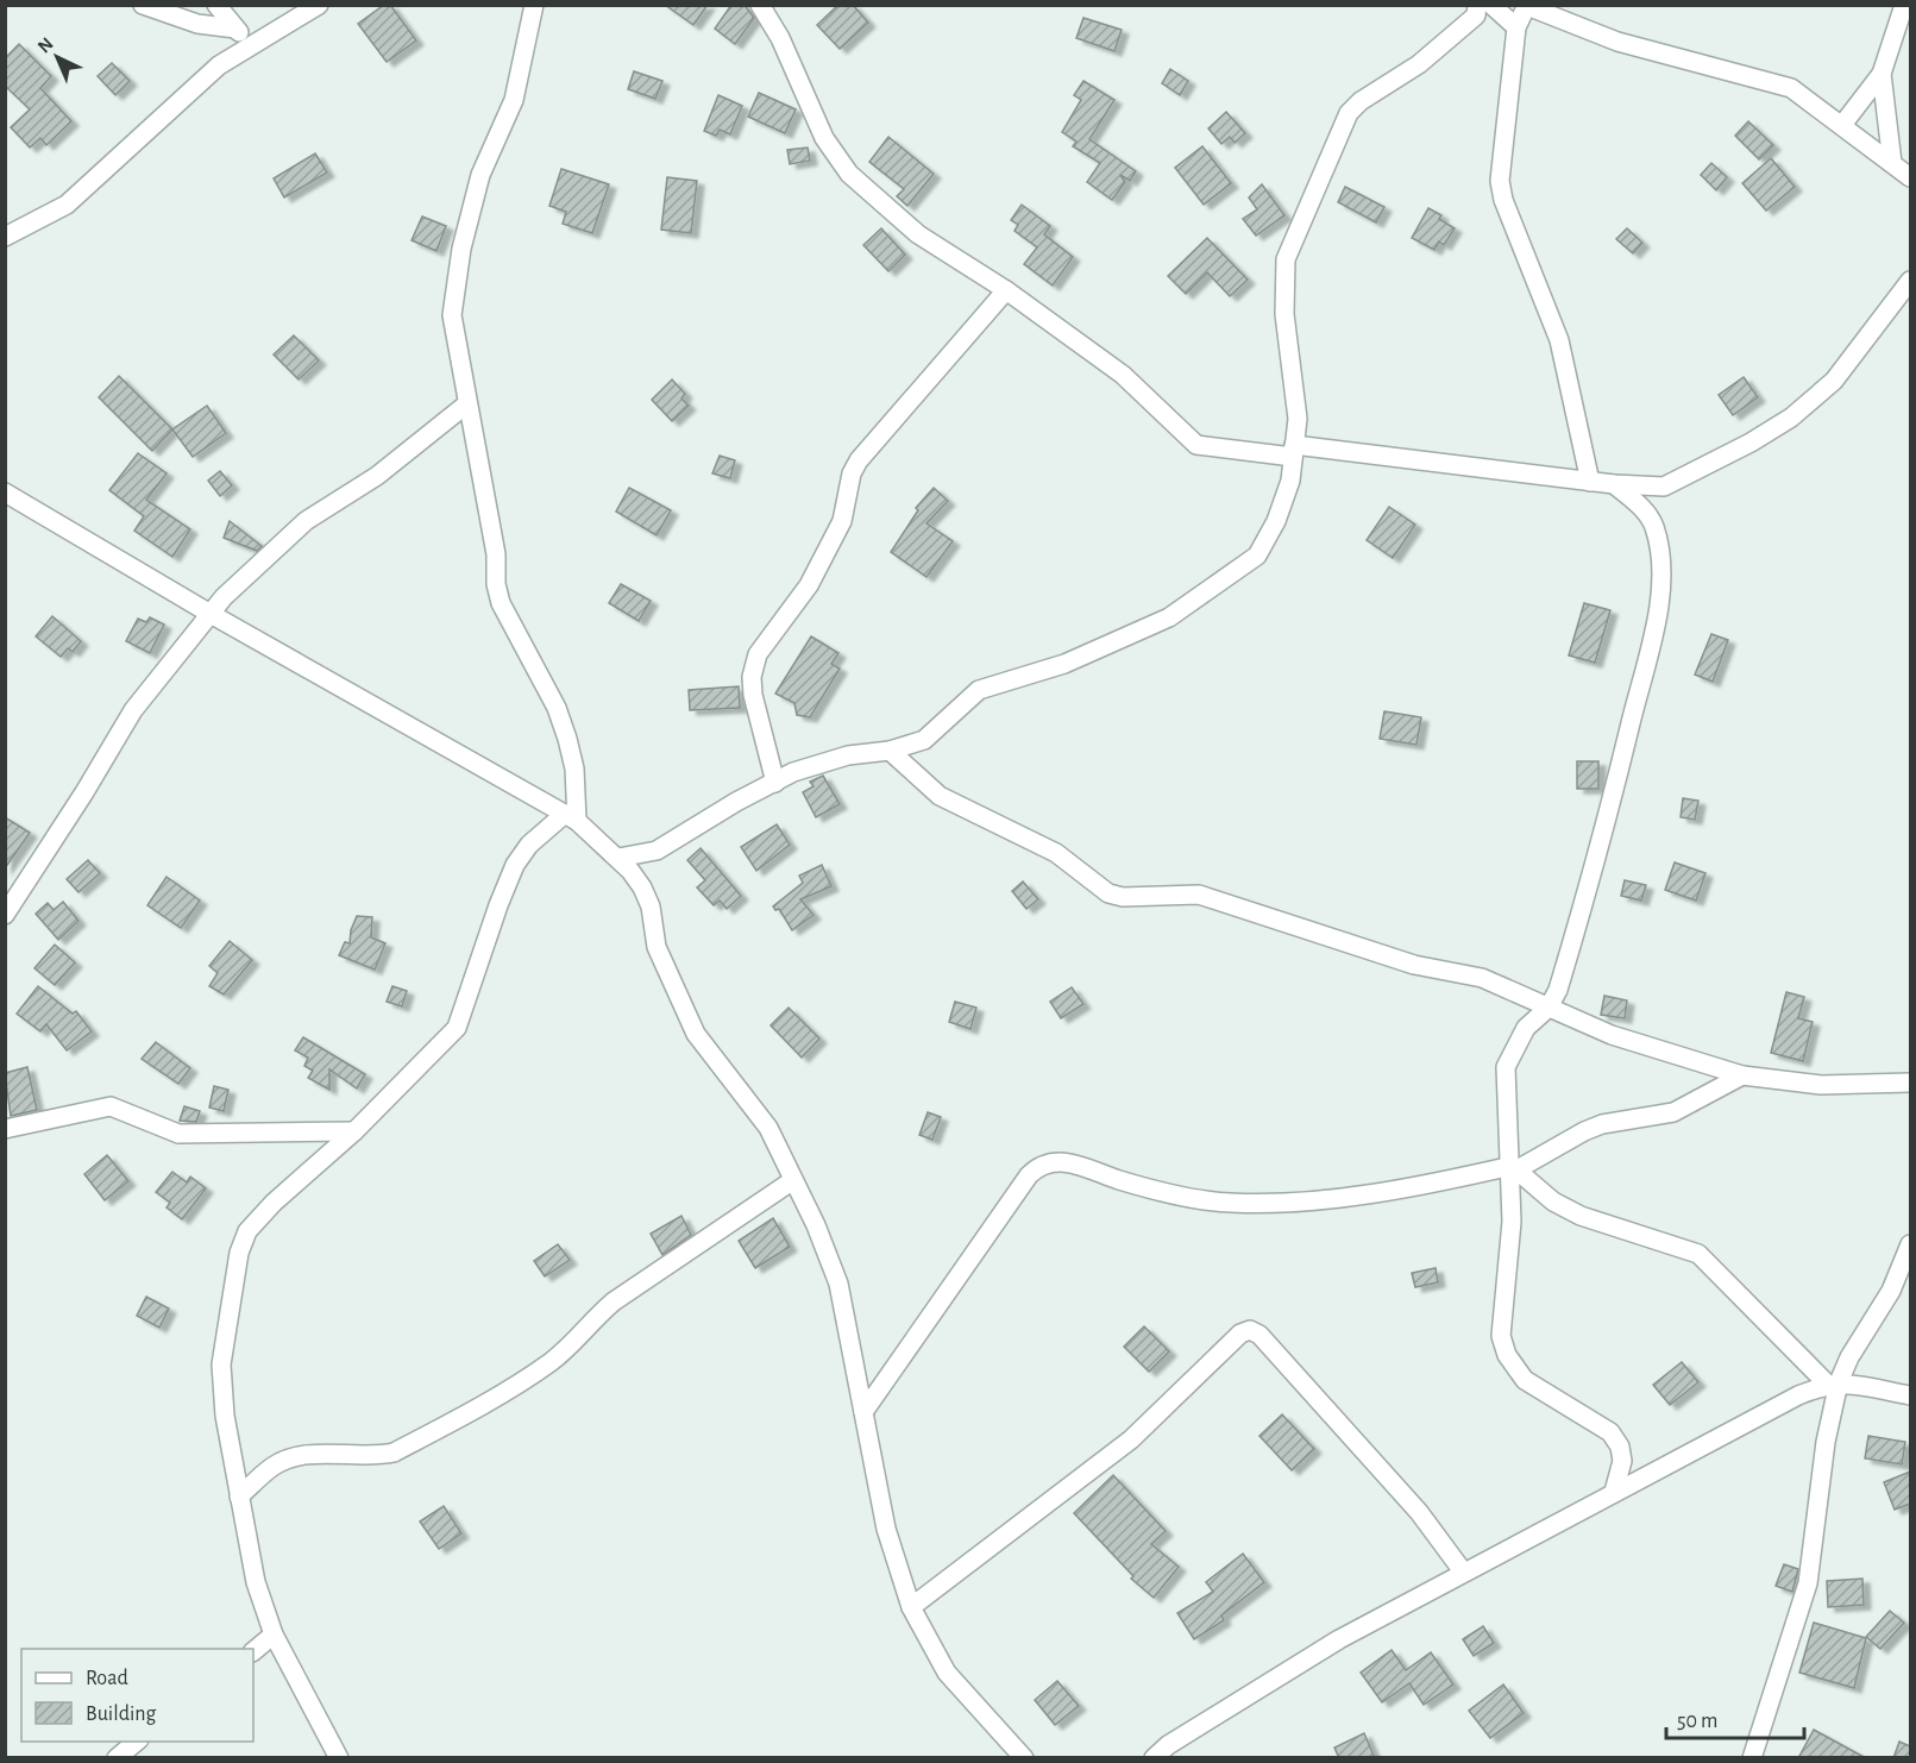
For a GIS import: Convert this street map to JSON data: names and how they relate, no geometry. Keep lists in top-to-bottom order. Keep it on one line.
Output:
{"legend":["Road","Building"],"scale_bar":"50 m","north":"top left"}
